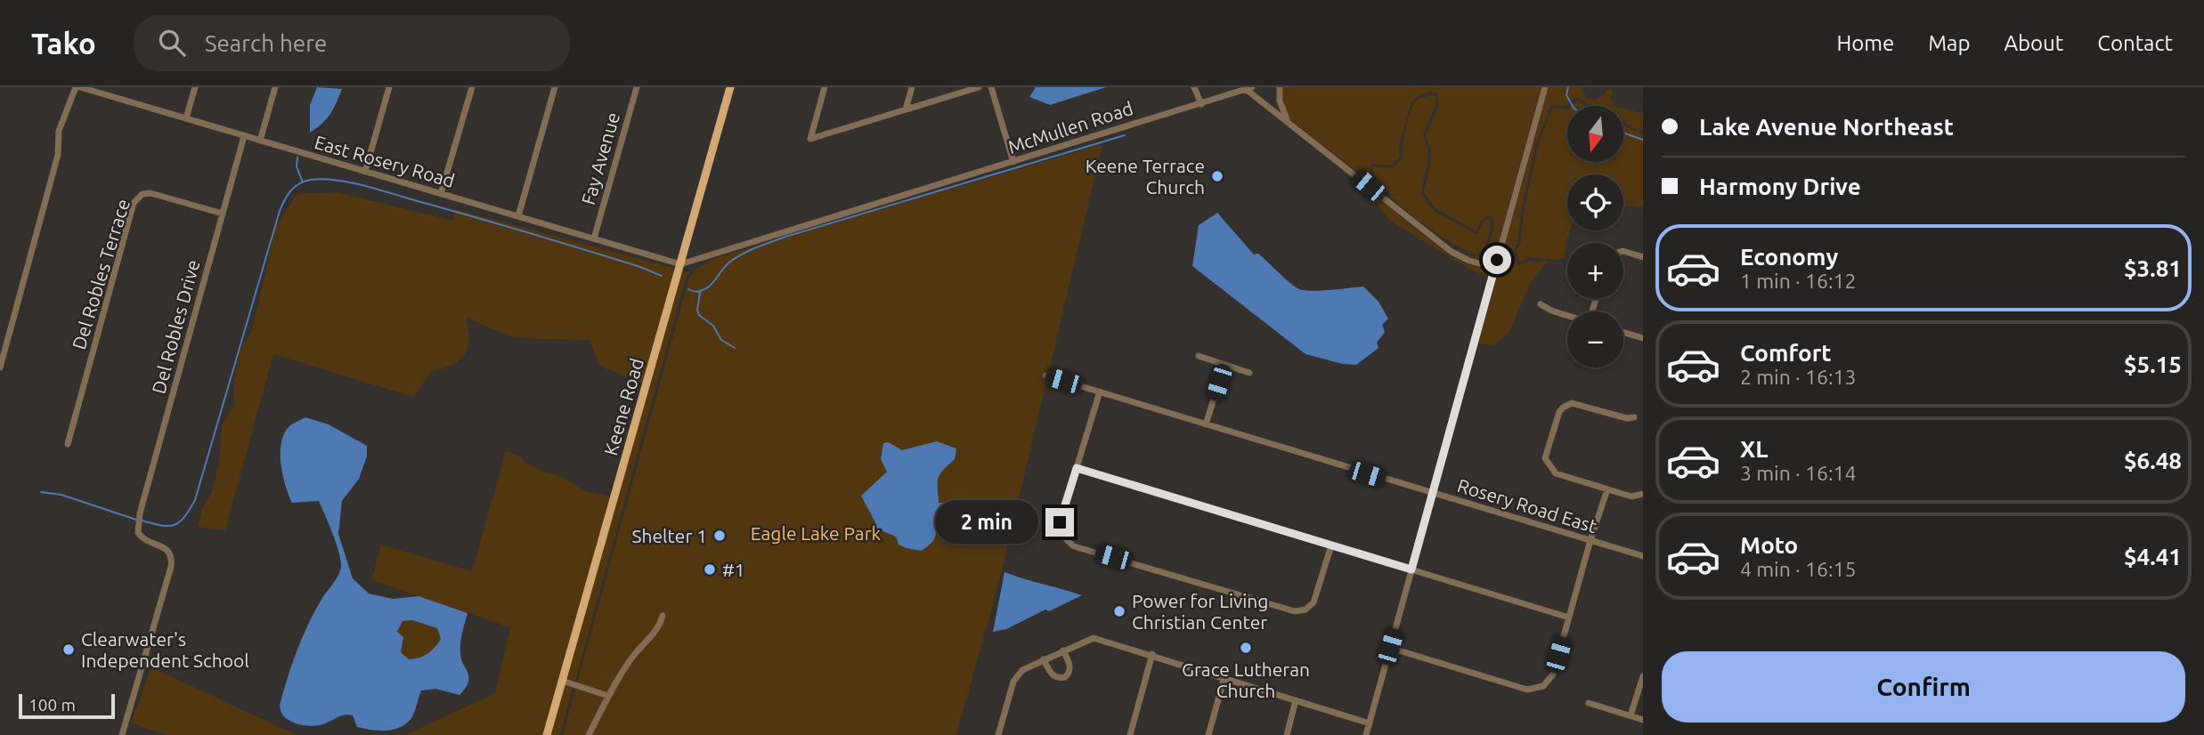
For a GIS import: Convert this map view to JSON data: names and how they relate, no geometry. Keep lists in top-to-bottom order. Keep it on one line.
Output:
{"streets":{"main road":["Keene Road"],"street":["McMullen Road","Fay Avenue","East Rosery Road","Del Robles Terrace","Del Robles Drive","Rosery Road East"]},"crossings":[["McMullen Road","East Rosery Road"],["McMullen Road","Keene Road"],["Fay Avenue","East Rosery Road"],["East Rosery Road","Del Robles Drive"],["East Rosery Road","Keene Road"],["Del Robles Terrace","Del Robles Drive"]],"parks":["Eagle Lake Park"],"places":["Keene Terrace Church","Shelter 1","#1","Power for Living Christian Center","Grace Lutheran Church","Clearwater's Independent School"],"scale_bar":"100 m","north":"bottom","page":{"header":"Tako","search":"Search here","nav":["Home","Map","About","Contact"],"banner":["Lake Avenue Northeast","Harmony Drive"],"map_buttons":["+","−"],"list":[{"name":"Economy","note":"1 min · 16:12","value":"$3.81"},{"name":"Comfort","note":"2 min · 16:13","value":"$5.15"},{"name":"XL","note":"3 min · 16:14","value":"$6.48"},{"name":"Moto","note":"4 min · 16:15","value":"$4.41"}],"bubble":"2 min","buttons":"Confirm","scale":"100 m"}}
